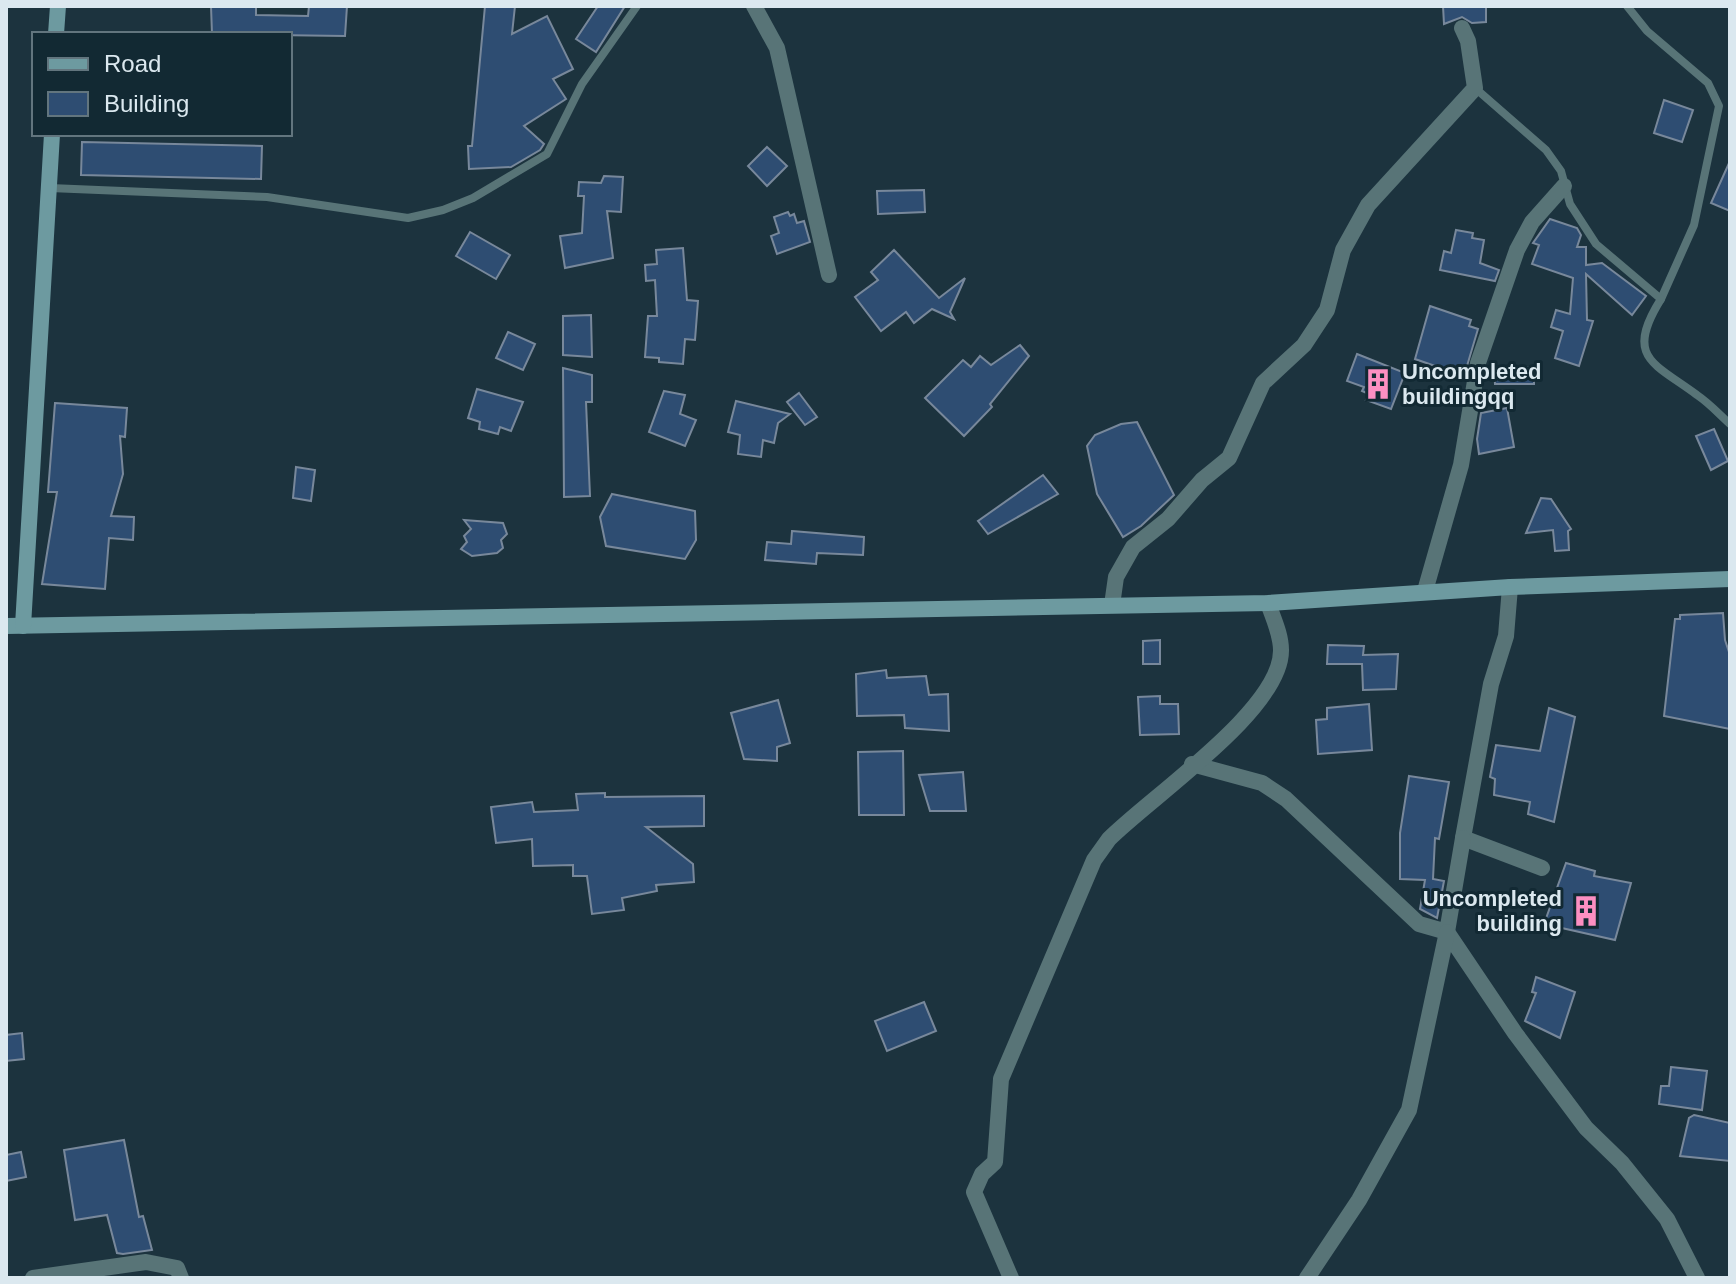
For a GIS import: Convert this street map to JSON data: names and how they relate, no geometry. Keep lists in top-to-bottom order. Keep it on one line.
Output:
{"places":{"building":["Uncompleted buildingqq","Uncompleted building"]},"legend":["Road","Building"]}
